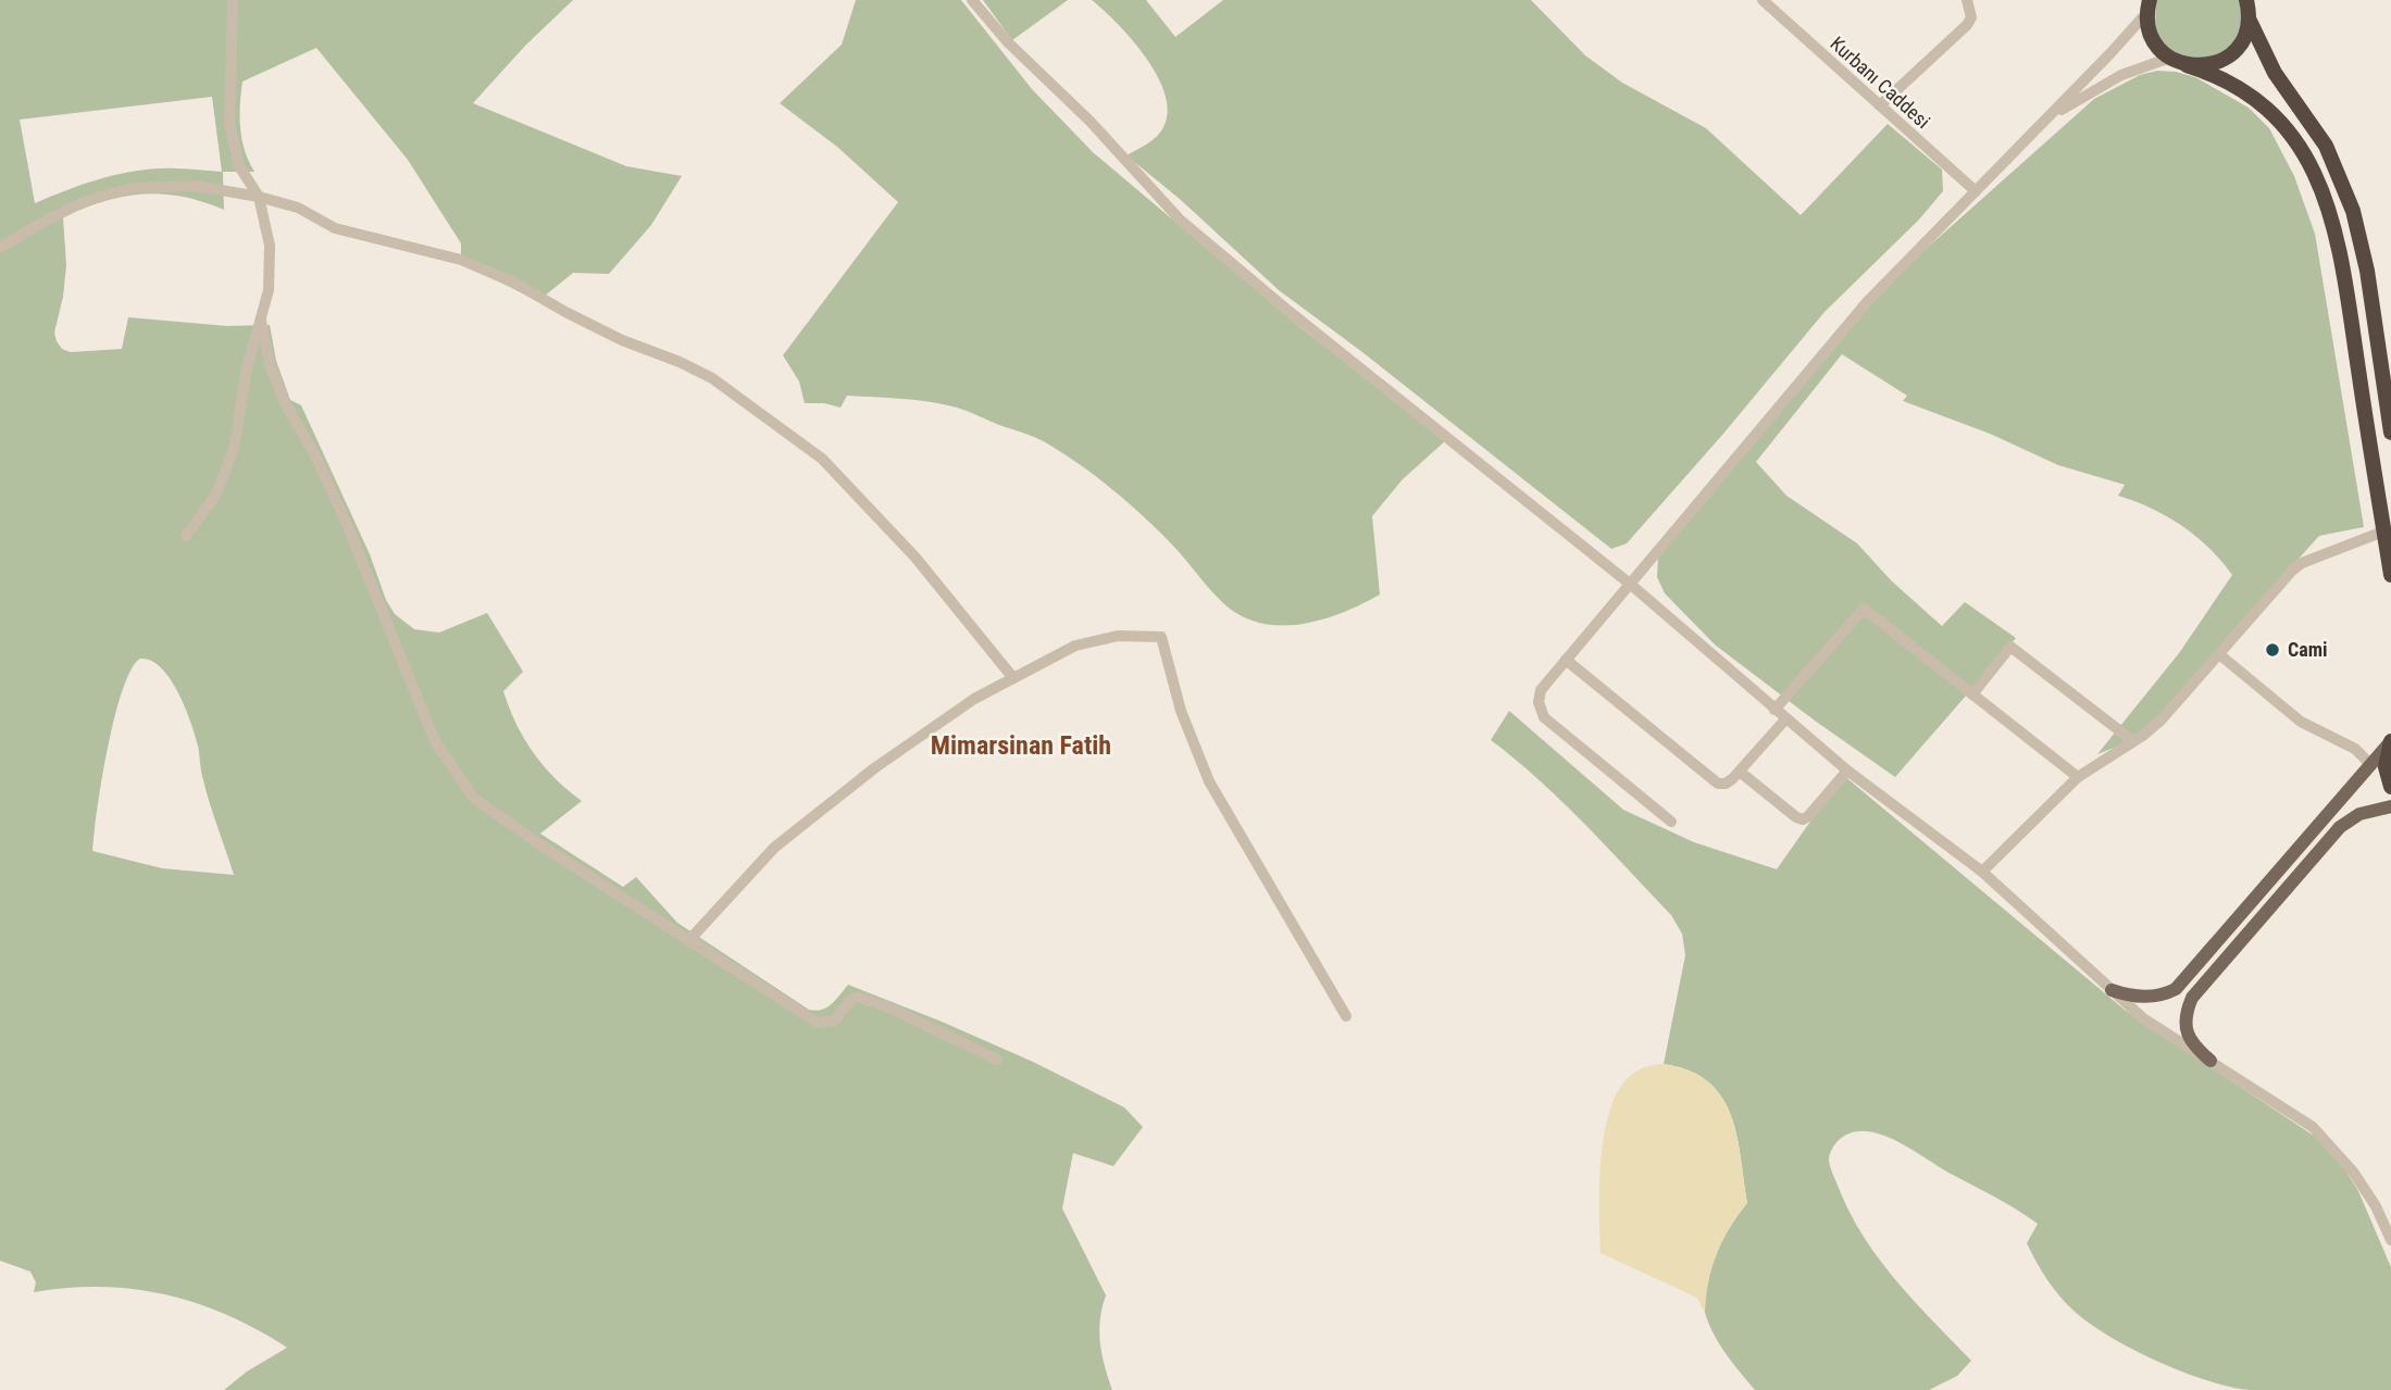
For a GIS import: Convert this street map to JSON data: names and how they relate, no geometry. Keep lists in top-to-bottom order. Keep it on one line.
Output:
{"streets":{"street":["Kurbanı Caddesi"]},"districts":["Mimarsinan Fatih"],"places":["Cami"]}
